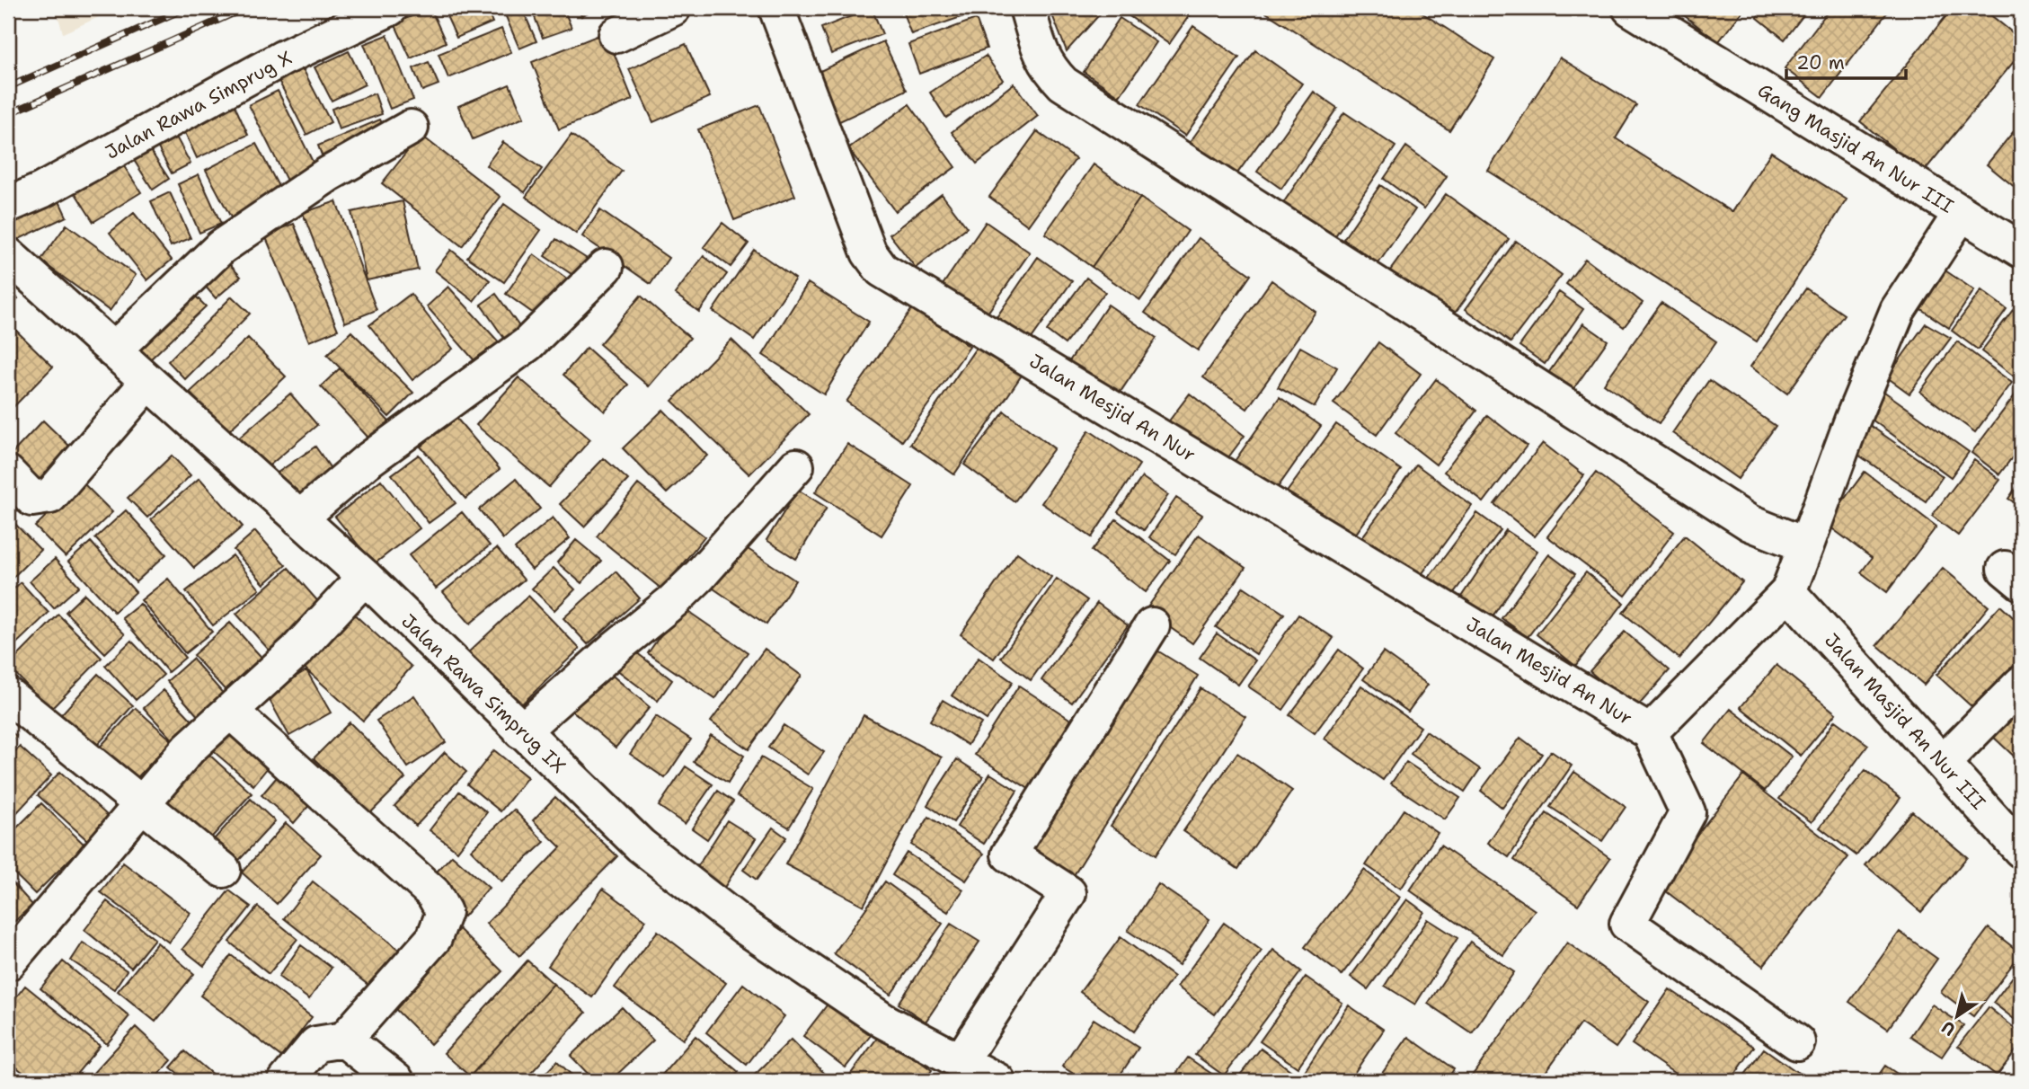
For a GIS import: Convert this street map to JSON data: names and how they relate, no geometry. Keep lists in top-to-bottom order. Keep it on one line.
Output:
{"streets":{"street":["Jalan Rawa Simprug X","Gang Masjid An Nur III","Jalan Mesjid An Nur","Jalan Rawa Simprug IX","Jalan Masjid An Nur III"]},"crossings":[["Gang Masjid An Nur III","Jalan Mesjid An Nur"],["Jalan Mesjid An Nur","Jalan Masjid An Nur III"]],"scale_bar":"20 m","north":"bottom left"}
